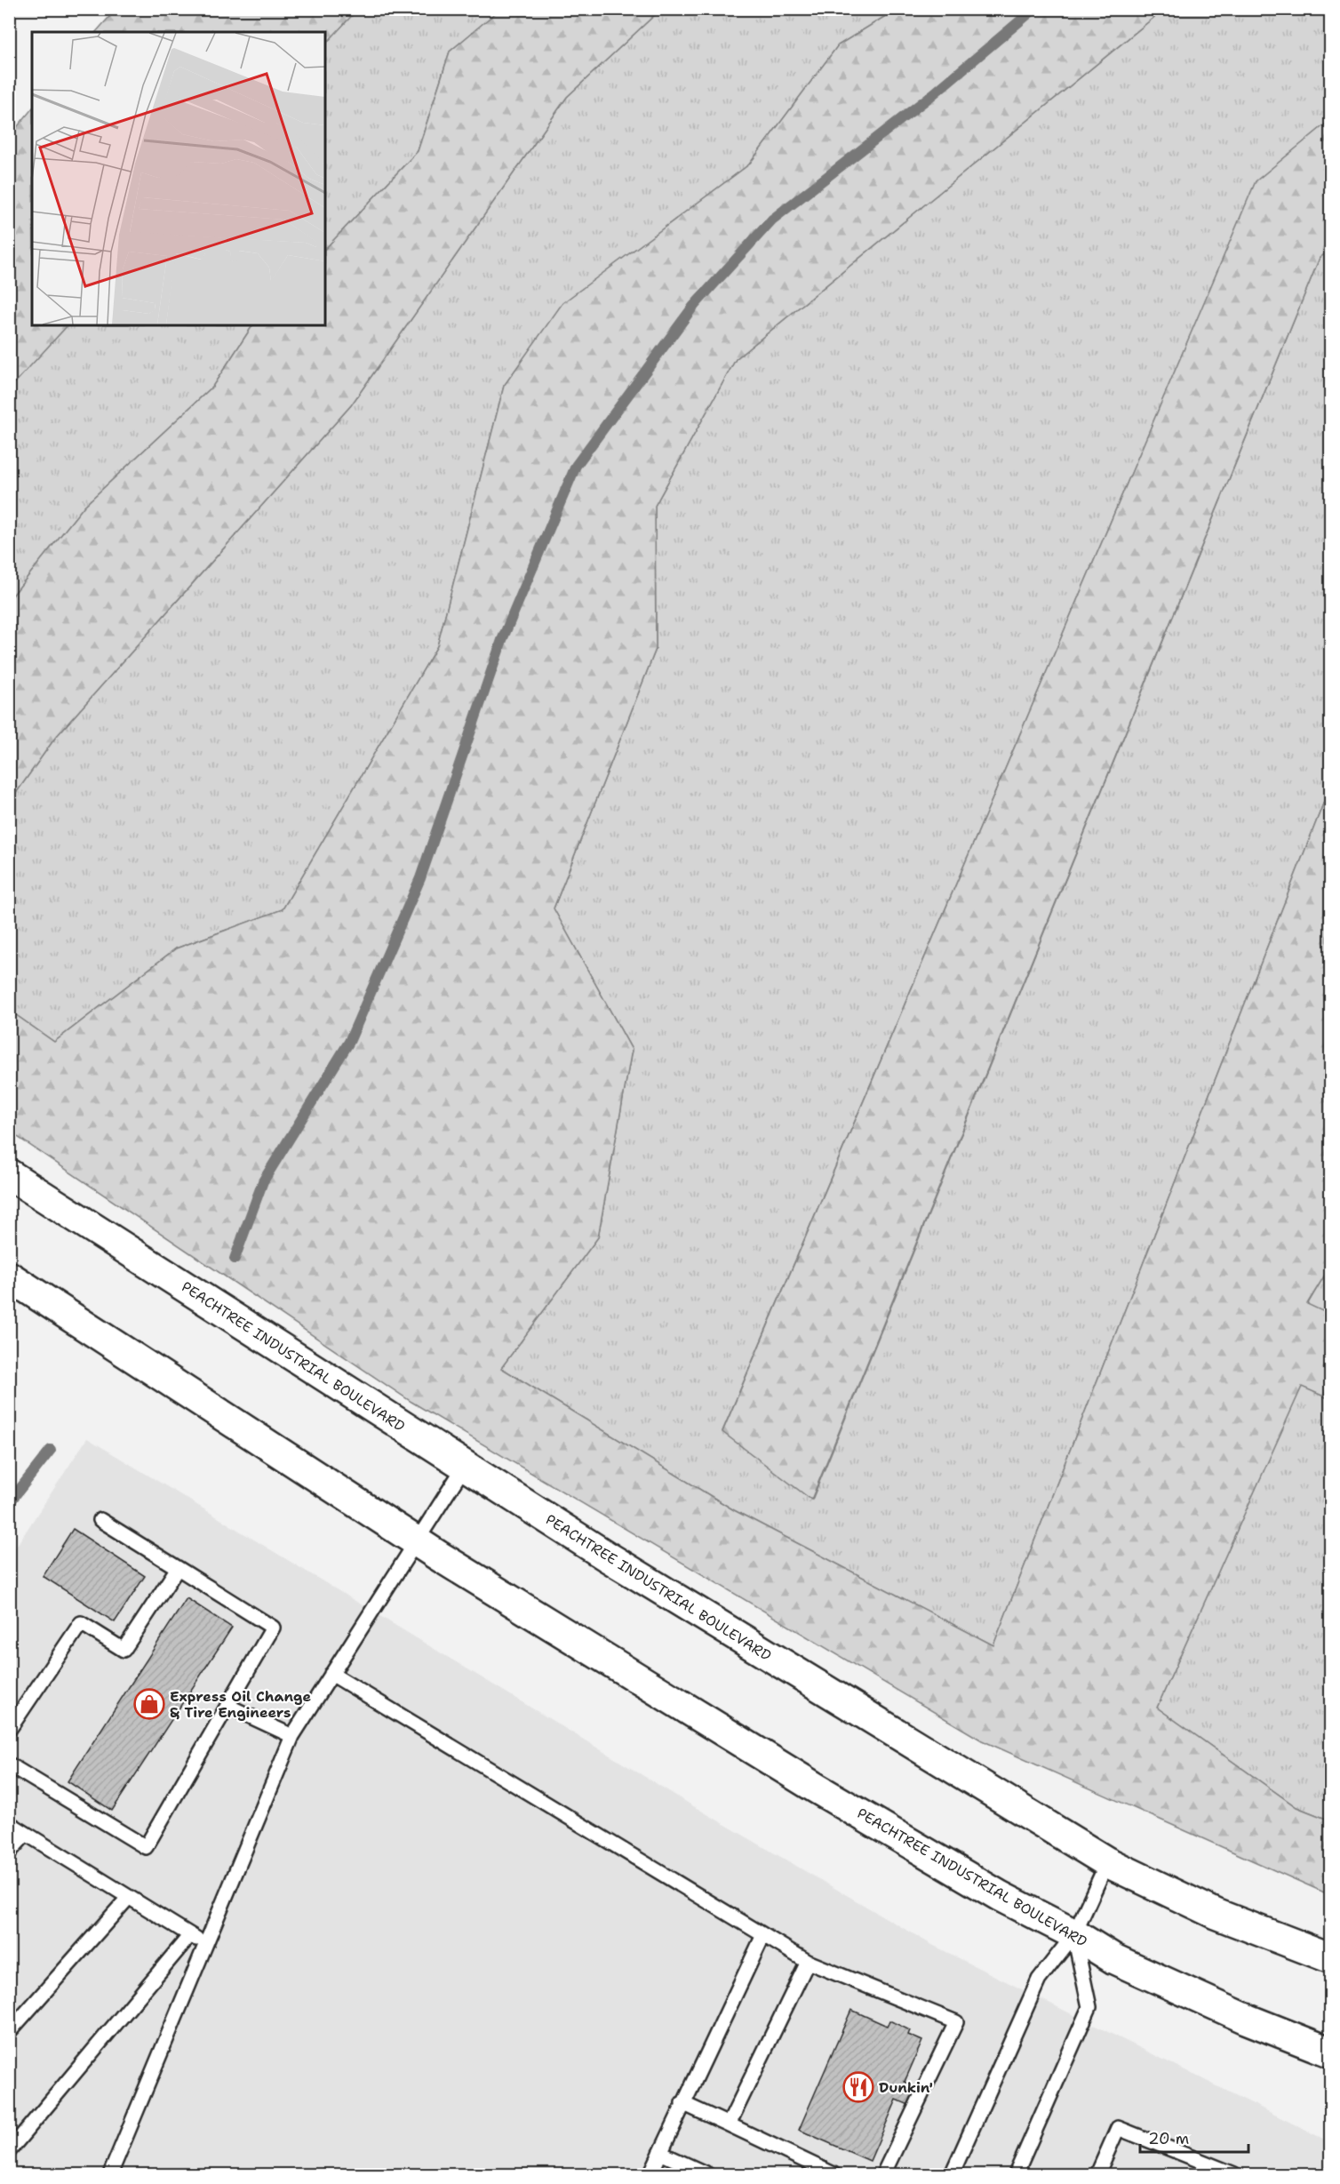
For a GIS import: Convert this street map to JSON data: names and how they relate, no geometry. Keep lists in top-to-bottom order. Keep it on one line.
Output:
{"streets":{"highway":["PEACHTREE INDUSTRIAL BOULEVARD"]},"places":{"shop":["Express Oil Change & Tire Engineers"],"restaurant":["Dunkin'"]},"scale_bar":"20 m"}
